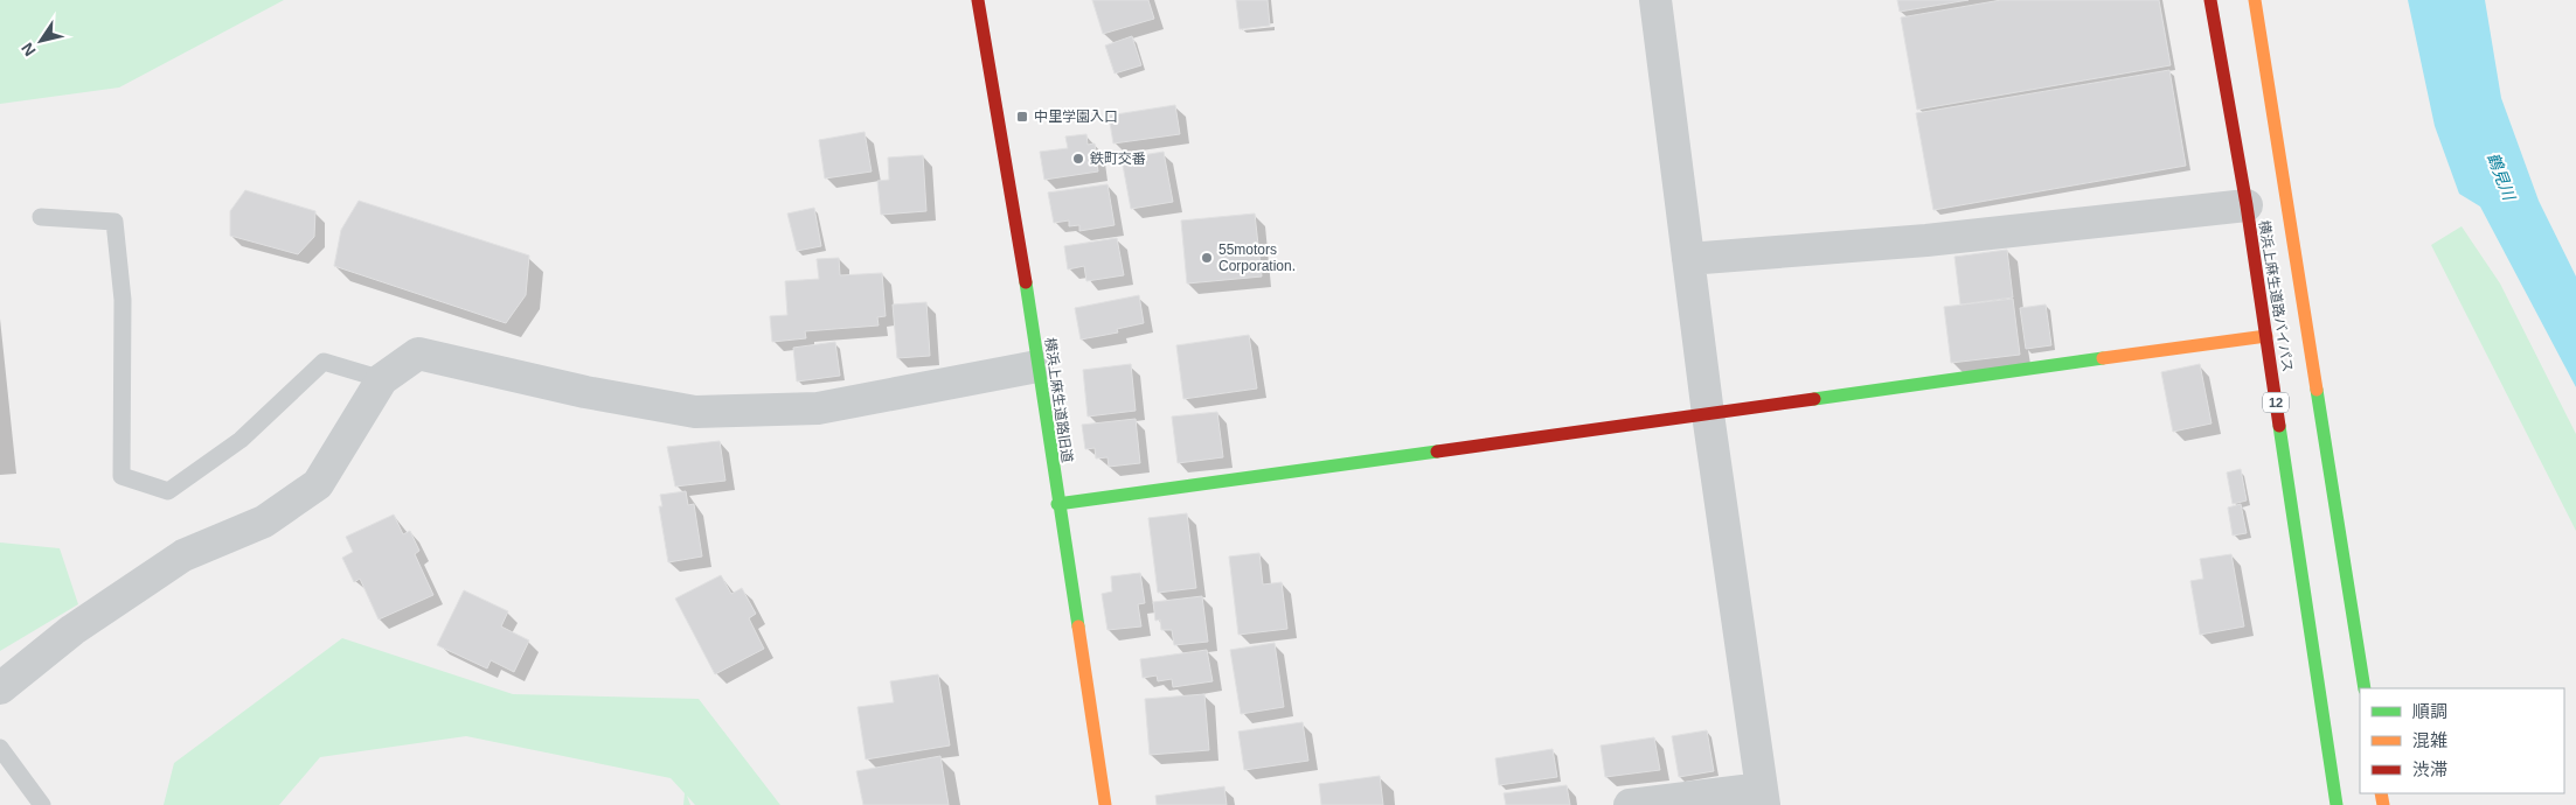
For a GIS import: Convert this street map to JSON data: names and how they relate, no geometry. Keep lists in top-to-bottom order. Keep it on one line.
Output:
{"streets":{"street":["横浜上麻生道路バイパス","横浜上麻生道路旧道","12"]},"water":["鶴見川"],"places":{"transit":["中里学園入口"],"other":["鉄町交番","55motors Corporation."]},"legend":["順調","混雑","渋滞"],"north":"bottom left"}
